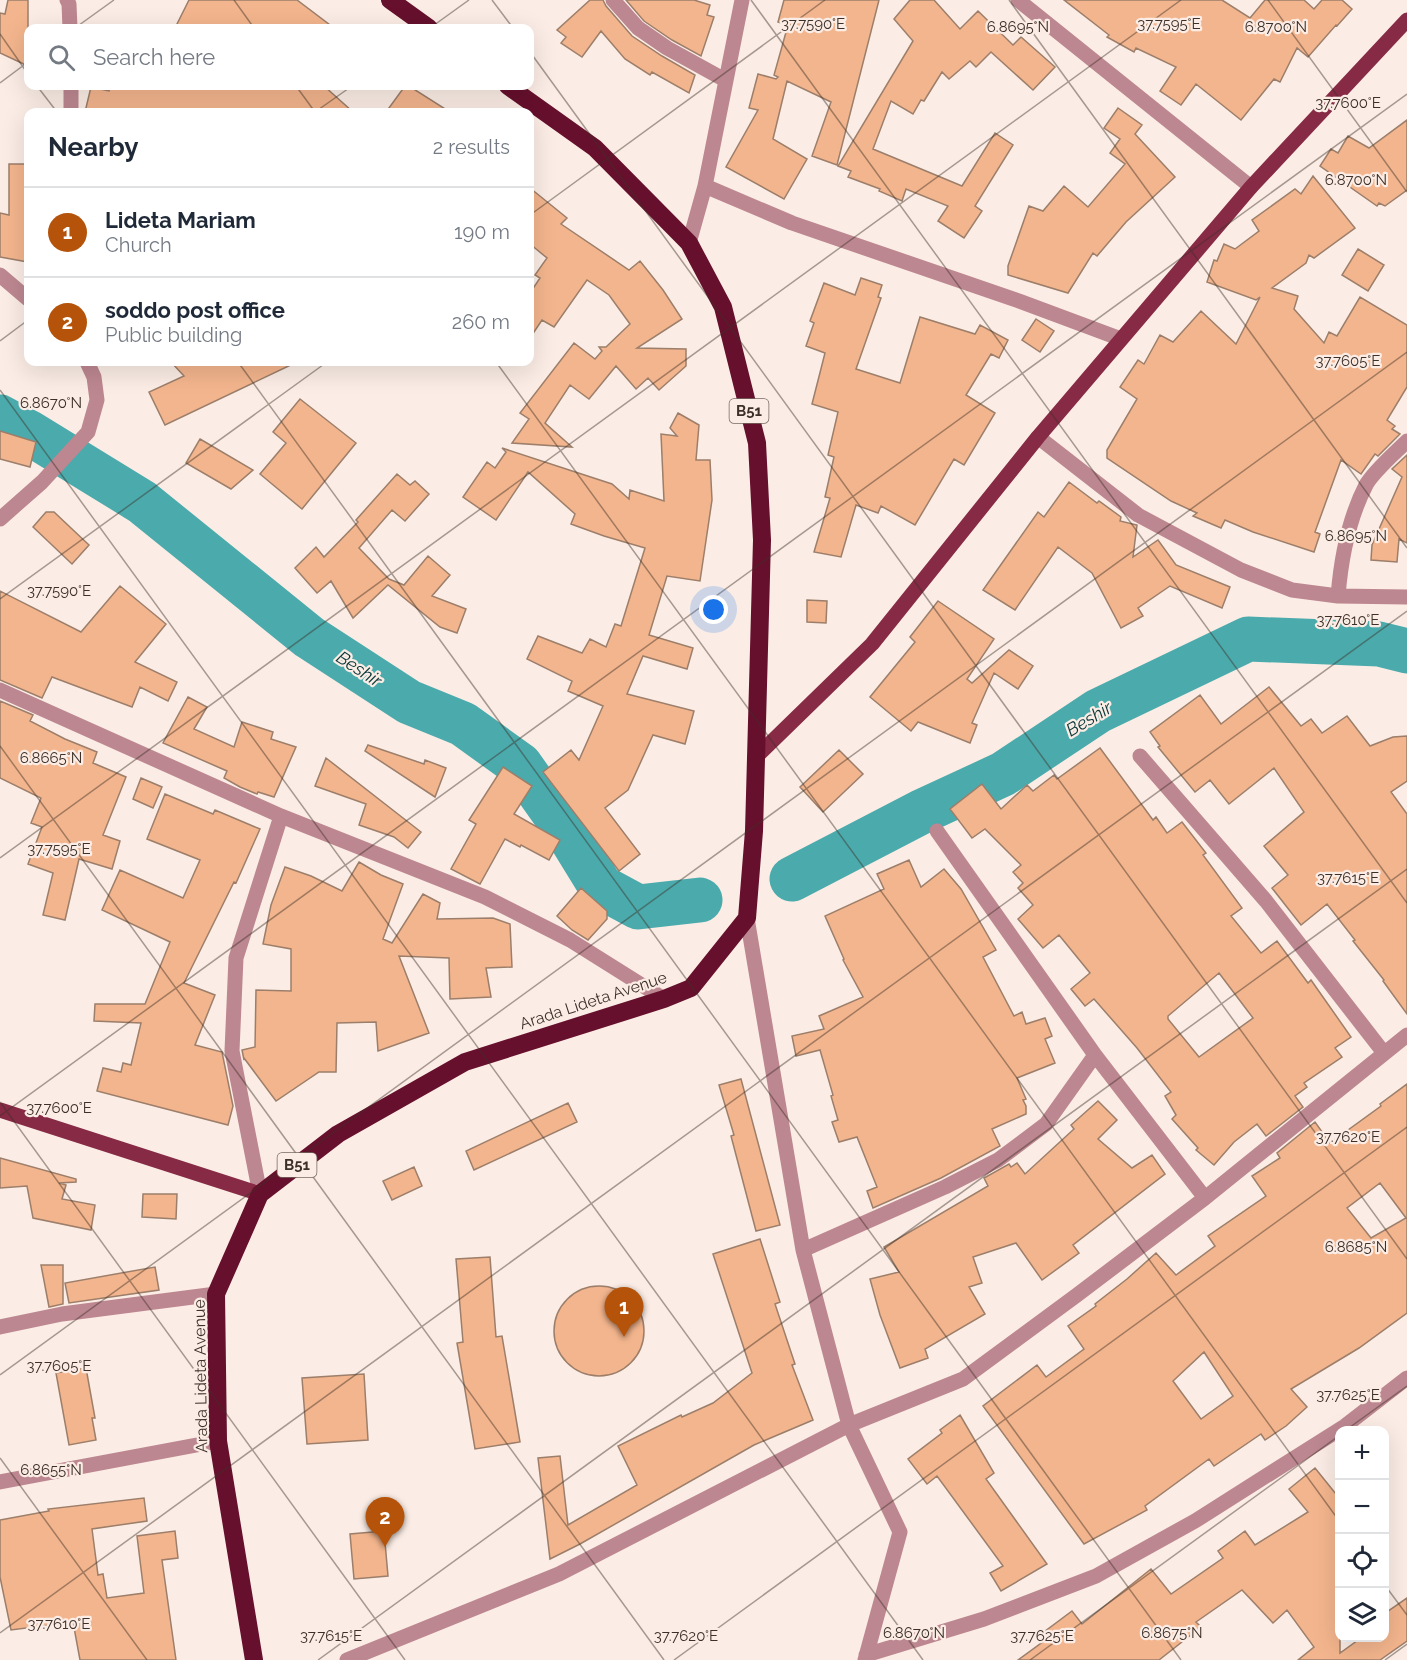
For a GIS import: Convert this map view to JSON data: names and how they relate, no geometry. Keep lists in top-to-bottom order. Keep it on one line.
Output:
{"streets":{"highway":["B51","Arada Lideta Avenue"]},"crossings":[["B51","Arada Lideta Avenue"]],"water":["Beshir"],"page":{"search":"Search here","heading":["Nearby","2 results"],"list":[{"mark":"1","name":"Lideta Mariam","note":"Church","value":"190 m"},{"mark":"2","name":"soddo post office","note":"Public building","value":"260 m"}],"pins":["1","2"],"map_buttons":["+","−"]},"coordinates":["37.7590°E","37.7595°E","6.8695°N","6.8700°N","37.7600°E","37.7605°E","6.8670°N","37.7610°E","6.8665°N","37.7615°E","37.7620°E","6.8685°N","37.7625°E","6.8655°N","6.8675°N"]}
